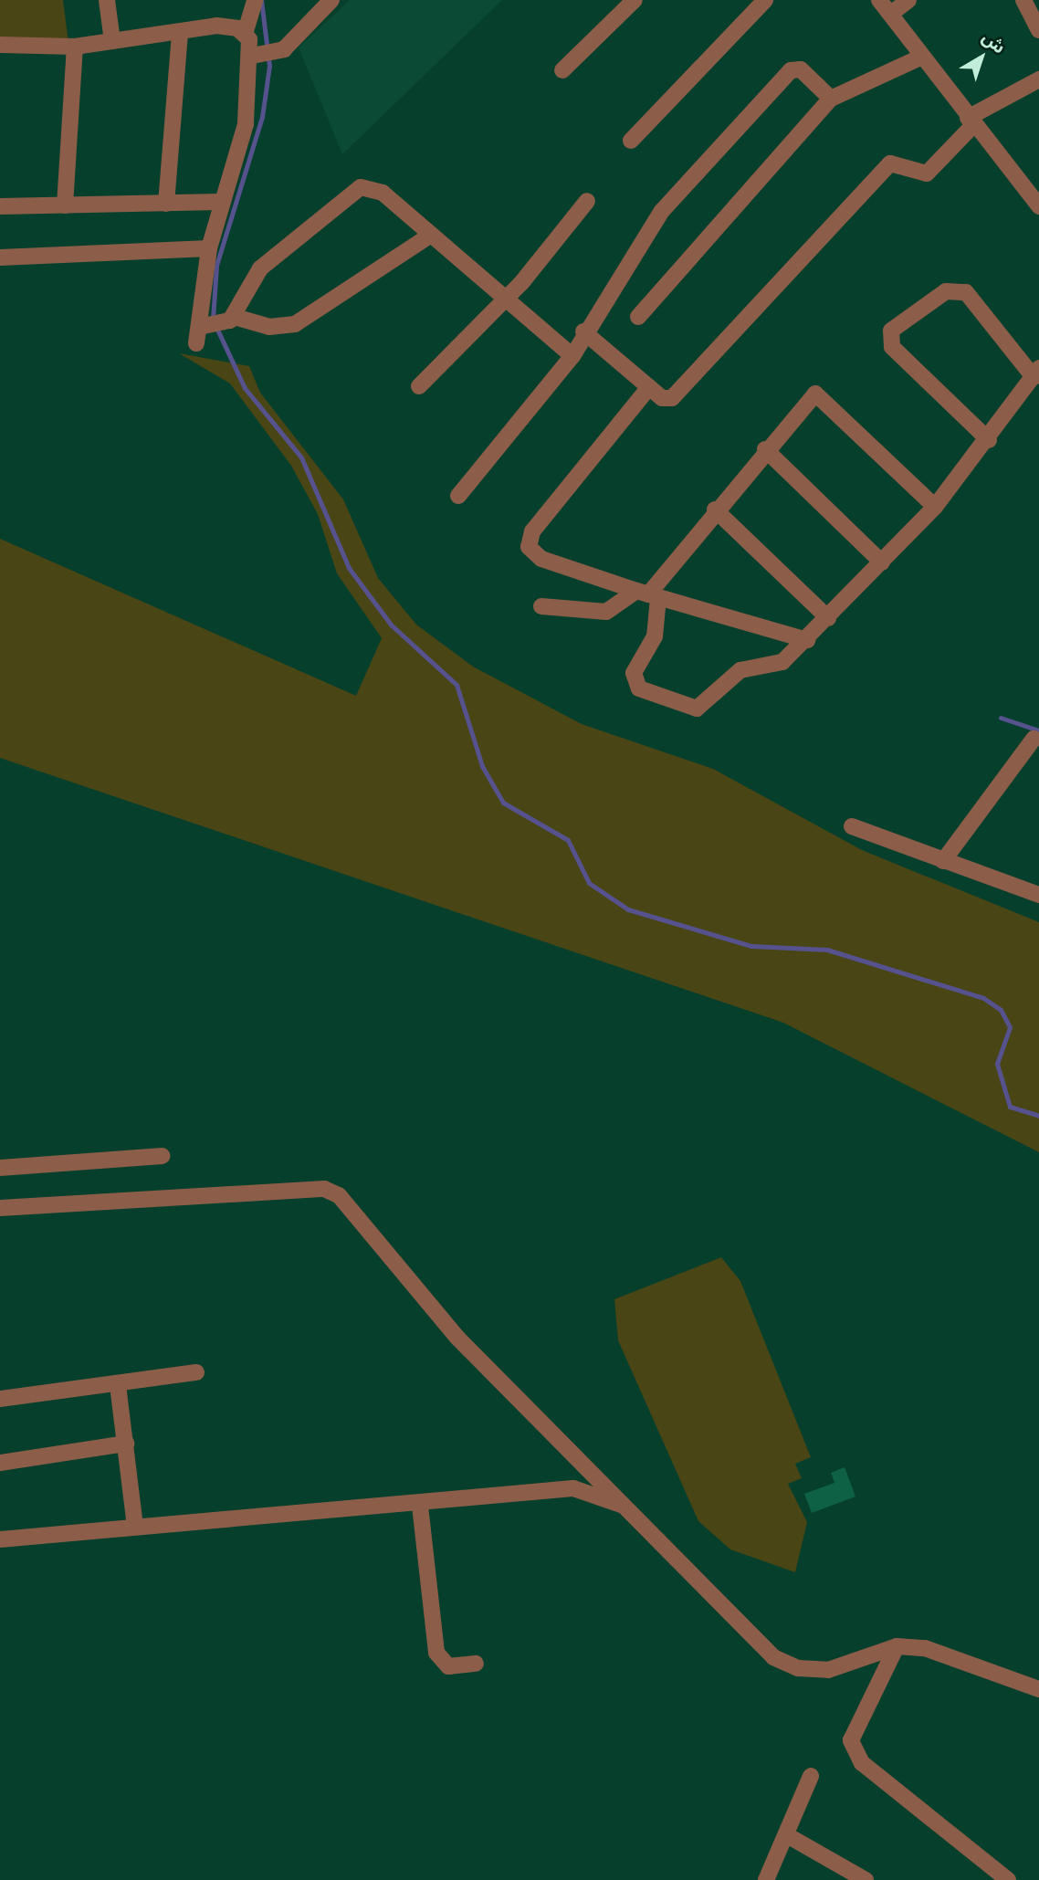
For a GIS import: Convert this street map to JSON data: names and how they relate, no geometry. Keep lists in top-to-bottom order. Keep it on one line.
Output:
{"north":"top right"}
